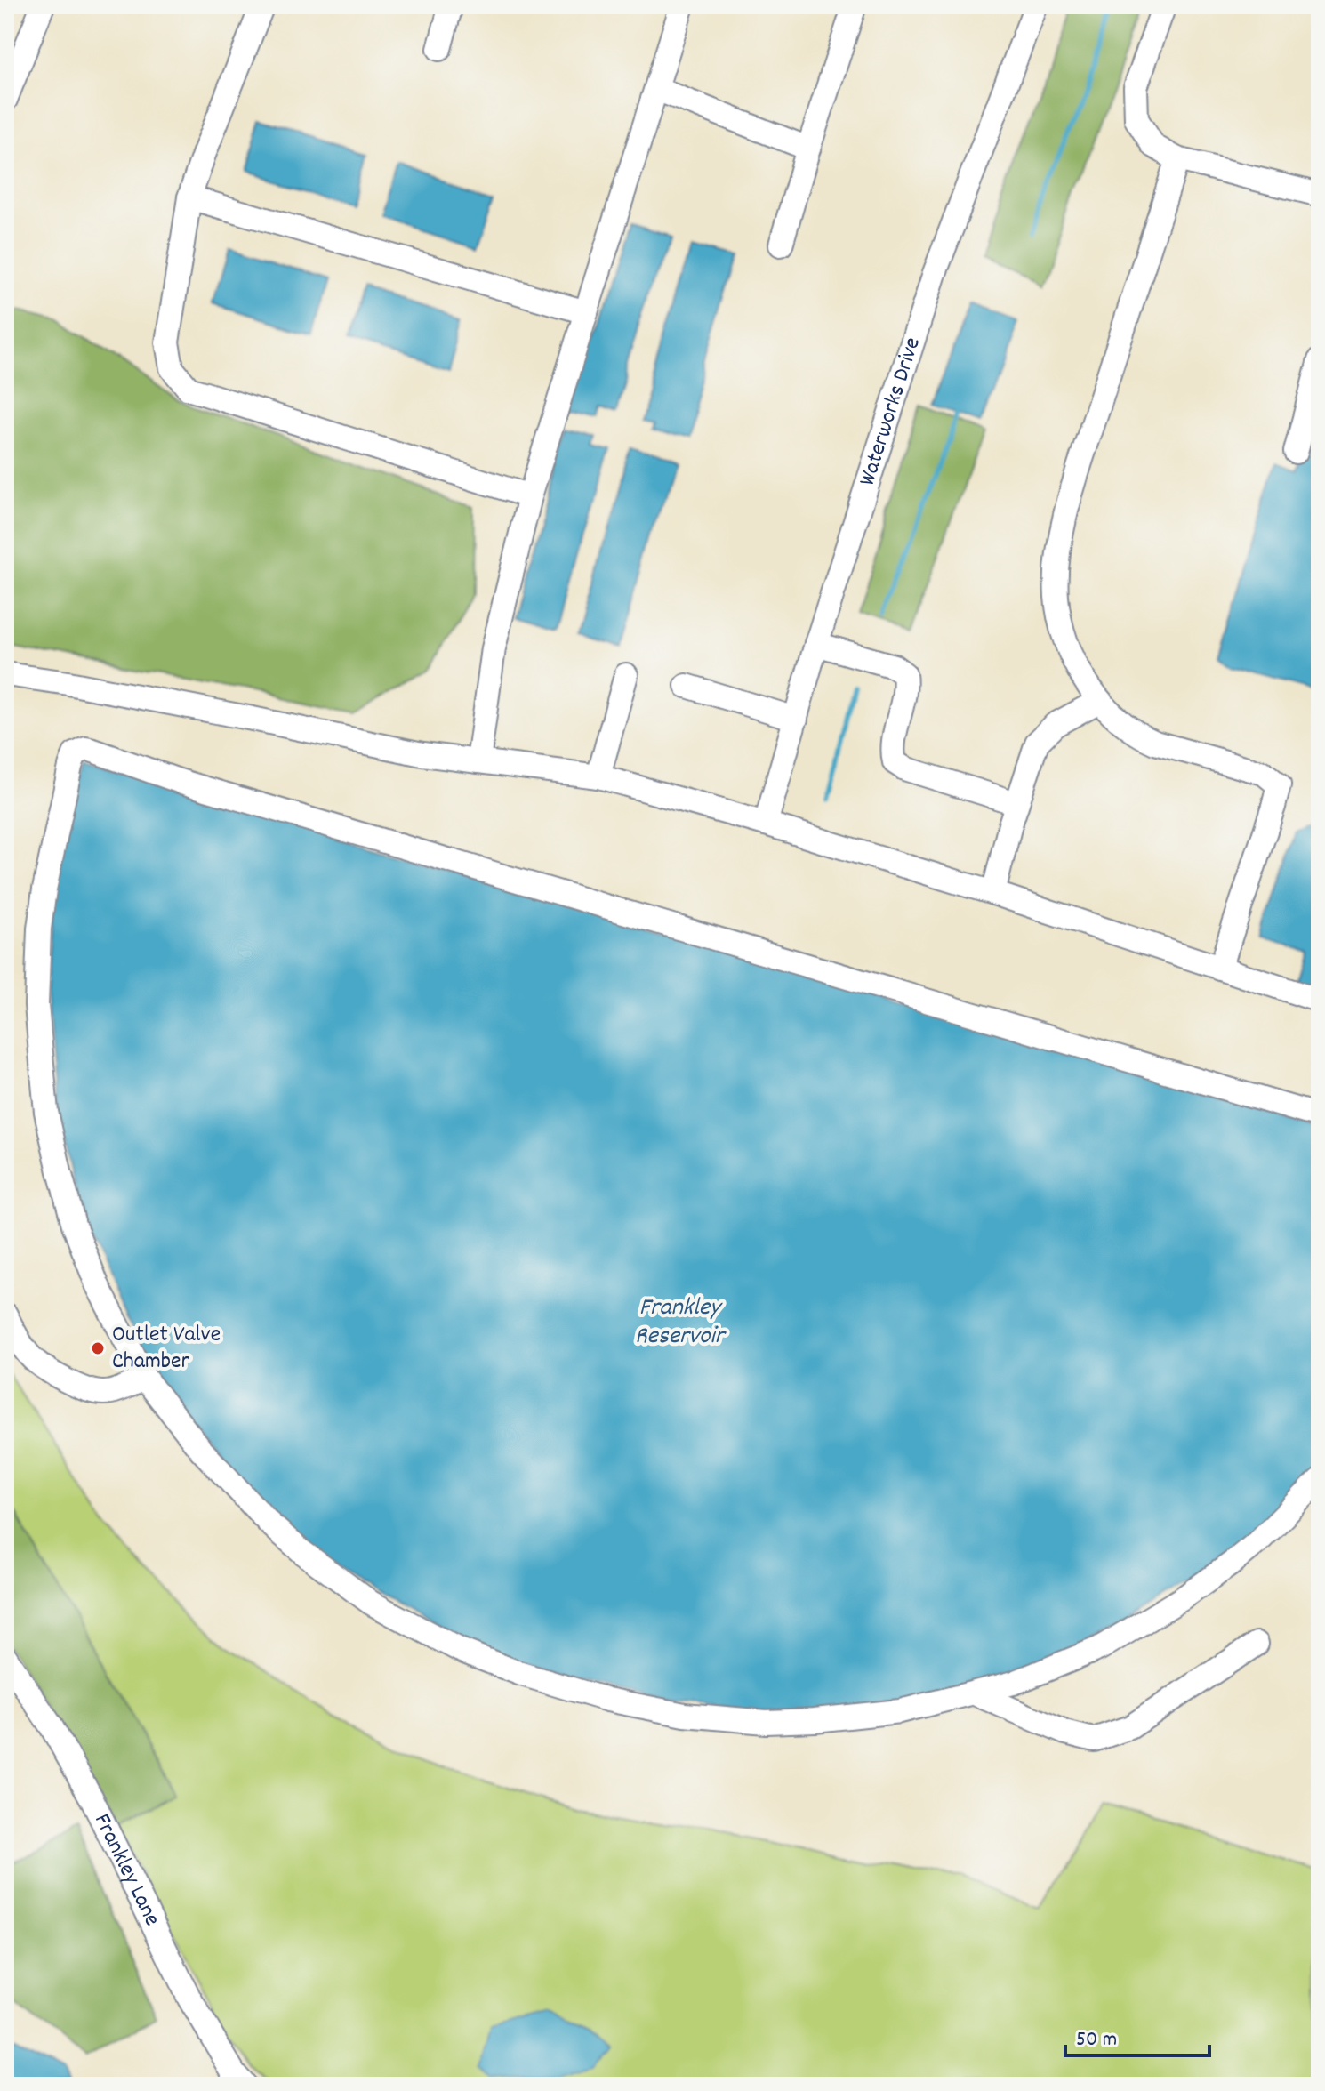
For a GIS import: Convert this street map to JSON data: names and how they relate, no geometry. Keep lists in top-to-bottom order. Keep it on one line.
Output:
{"streets":{"street":["Waterworks Drive","Frankley Lane"]},"water":["Frankley Reservoir"],"places":["Outlet Valve Chamber"],"scale_bar":"50 m"}
